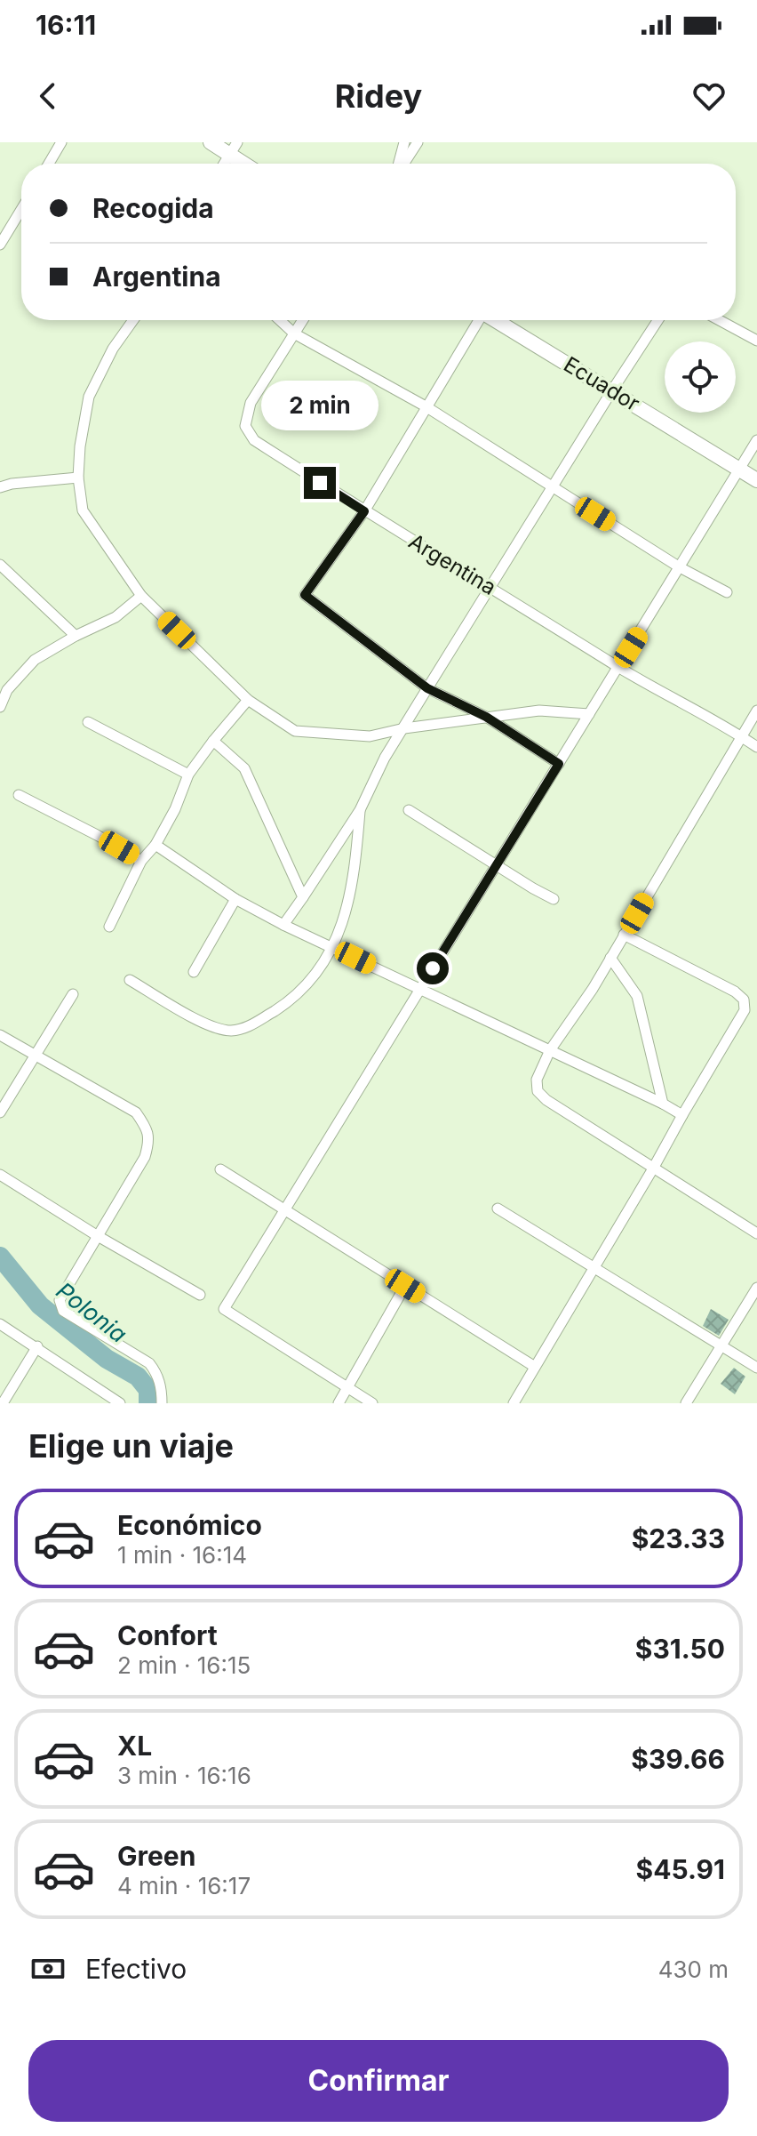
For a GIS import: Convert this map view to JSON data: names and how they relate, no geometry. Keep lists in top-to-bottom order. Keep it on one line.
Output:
{"streets":{"street":["Ecuador","Argentina"]},"water":["Polonia"],"page":{"status":"16:11","header":"Ridey","banner":["Recogida","Argentina"],"bubble":"2 min","heading":"Elige un viaje","list":[{"name":"Económico","note":"1 min · 16:14","value":"$23.33"},{"name":"Confort","note":"2 min · 16:15","value":"$31.50"},{"name":"XL","note":"3 min · 16:16","value":"$39.66"},{"name":"Green","note":"4 min · 16:17","value":"$45.91"}],"pay":["Efectivo","430 m"],"buttons":"Confirmar"}}
